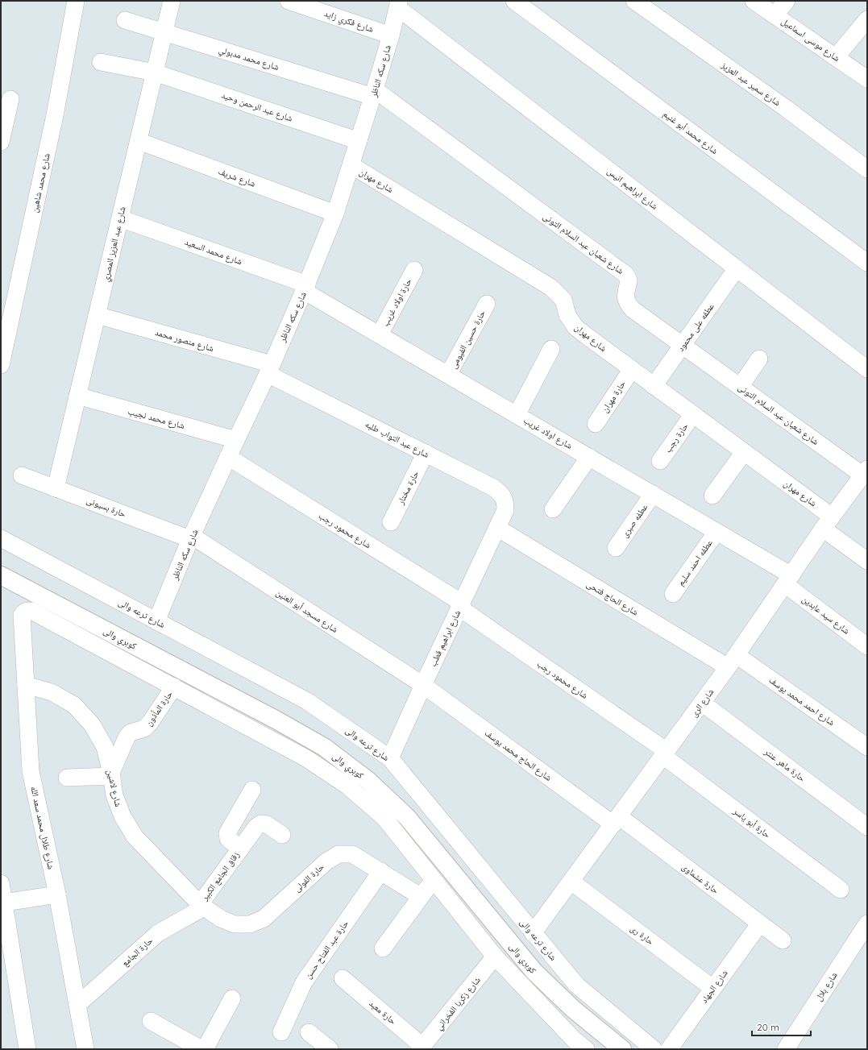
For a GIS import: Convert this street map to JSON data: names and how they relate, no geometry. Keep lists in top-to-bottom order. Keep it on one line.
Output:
{"streets":{"main road":["كوبري والى"],"street":["شارع فكري زايد","شارع موسى اسماعيل","شارع محمد مدبولي","شارع سكه الناظر","شارع سمير عبد العزيز","شارع عبد الرحمن وحيد","شارع محمد أبو غنيم","شارع شريف","شارع مهران","شارع محمد شاهين","شارع ابراهيم انيس","شارع شعبان عبد السلام التونى","شارع عبد العزيز المصري","شارع محمد السعيد","حارة اولاد غريب","عطفه على محمود","حارة حسين الفيومى","شارع منصور محمد","حارة مهران","شارع محمد نجيب","شارع اولاد غريب","حارة رجب","شارع عبد التواب طلبه","حارة مختار","حارة بسيونى","عطفه صبرى","شارع محمود رجب","عطفه احمد سليم","شارع الحاج فتحى","شارع مسجد أبو العنين","شارع ترعه والى","شارع سيد عابدين","شارع ابراهيم قطب","شارع احمد محمد يوسف","شارع الرى","حارة المأذون","شارع الحاج محمد يوسف","حارة ماهر عنتر","شارع لاشين","حارة أبو ياسر","شارع طلال محمد سعد الله","زقاق الجامع الكبير","حارة الفولى","حارة عشماوى","حارة رى","حارة عبد الفتاح حسن","حارة الجامع","شارع الجهاد","شارع بلال","شارع زكريا الفخراني","حارة معبد"]},"crossings":[["شارع فكري زايد","شارع سكه الناظر"],["شارع محمد مدبولي","شارع سكه الناظر"],["شارع محمد مدبولي","شارع شعبان عبد السلام التونى"],["شارع محمد مدبولي","شارع عبد العزيز المصري"],["شارع سكه الناظر","شارع عبد الرحمن وحيد"],["شارع سكه الناظر","شارع شريف"],["شارع سكه الناظر","شارع مهران"],["شارع سكه الناظر","شارع ابراهيم انيس"],["شارع سكه الناظر","شارع شعبان عبد السلام التونى"],["شارع سكه الناظر","شارع محمد السعيد"],["شارع سكه الناظر","شارع منصور محمد"],["شارع سكه الناظر","شارع محمد نجيب"],["شارع سكه الناظر","شارع اولاد غريب"],["شارع سكه الناظر","شارع عبد التواب طلبه"],["شارع سكه الناظر","حارة بسيونى"],["شارع سكه الناظر","شارع محمود رجب"],["شارع سكه الناظر","شارع مسجد أبو العنين"],["شارع سكه الناظر","شارع ترعه والى"],["شارع عبد الرحمن وحيد","شارع عبد العزيز المصري"],["شارع شريف","شارع عبد العزيز المصري"],["شارع مهران","عطفه على محمود"],["شارع مهران","حارة مهران"],["شارع مهران","حارة رجب"],["شارع مهران","شارع الرى"],["شارع ابراهيم انيس","عطفه على محمود"],["شارع شعبان عبد السلام التونى","عطفه على محمود"],["شارع شعبان عبد السلام التونى","شارع الرى"],["شارع عبد العزيز المصري","شارع محمد السعيد"],["شارع عبد العزيز المصري","شارع منصور محمد"],["شارع عبد العزيز المصري","شارع محمد نجيب"],["شارع عبد العزيز المصري","حارة بسيونى"],["شارع محمد السعيد","شارع اولاد غريب"],["حارة اولاد غريب","شارع اولاد غريب"],["حارة حسين الفيومى","شارع اولاد غريب"],["شارع منصور محمد","شارع عبد التواب طلبه"],["شارع اولاد غريب","عطفه صبرى"],["شارع اولاد غريب","عطفه احمد سليم"],["شارع اولاد غريب","شارع سيد عابدين"],["شارع اولاد غريب","شارع الرى"],["شارع عبد التواب طلبه","حارة مختار"],["شارع عبد التواب طلبه","شارع الحاج فتحى"],["شارع عبد التواب طلبه","شارع ابراهيم قطب"],["حارة بسيونى","شارع مسجد أبو العنين"],["شارع محمود رجب","شارع ابراهيم قطب"],["شارع محمود رجب","شارع الرى"],["شارع محمود رجب","حارة أبو ياسر"],["شارع الحاج فتحى","شارع ابراهيم قطب"],["شارع الحاج فتحى","شارع احمد محمد يوسف"],["شارع الحاج فتحى","شارع الرى"],["شارع مسجد أبو العنين","شارع ابراهيم قطب"],["شارع مسجد أبو العنين","شارع الحاج محمد يوسف"],["شارع ترعه والى","شارع ابراهيم قطب"],["شارع ترعه والى","شارع الرى"],["شارع سيد عابدين","شارع الرى"],["شارع ابراهيم قطب","شارع الحاج محمد يوسف"],["شارع احمد محمد يوسف","شارع الرى"],["شارع الرى","شارع الحاج محمد يوسف"],["شارع الرى","حارة ماهر عنتر"],["شارع الرى","حارة أبو ياسر"],["شارع الرى","حارة عشماوى"],["شارع الرى","حارة رى"],["حارة المأذون","شارع لاشين"],["حارة المأذون","شارع طلال محمد سعد الله"],["شارع الحاج محمد يوسف","حارة عشماوى"],["شارع لاشين","شارع طلال محمد سعد الله"],["شارع لاشين","زقاق الجامع الكبير"],["شارع لاشين","حارة الفولى"],["شارع لاشين","حارة الجامع"],["شارع طلال محمد سعد الله","حارة الجامع"],["زقاق الجامع الكبير","حارة الفولى"],["زقاق الجامع الكبير","حارة الجامع"],["حارة الفولى","حارة عبد الفتاح حسن"],["حارة الفولى","حارة الجامع"],["حارة عشماوى","شارع الجهاد"],["حارة رى","شارع الجهاد"],["شارع زكريا الفخراني","حارة معبد"]],"scale_bar":"20 m"}
